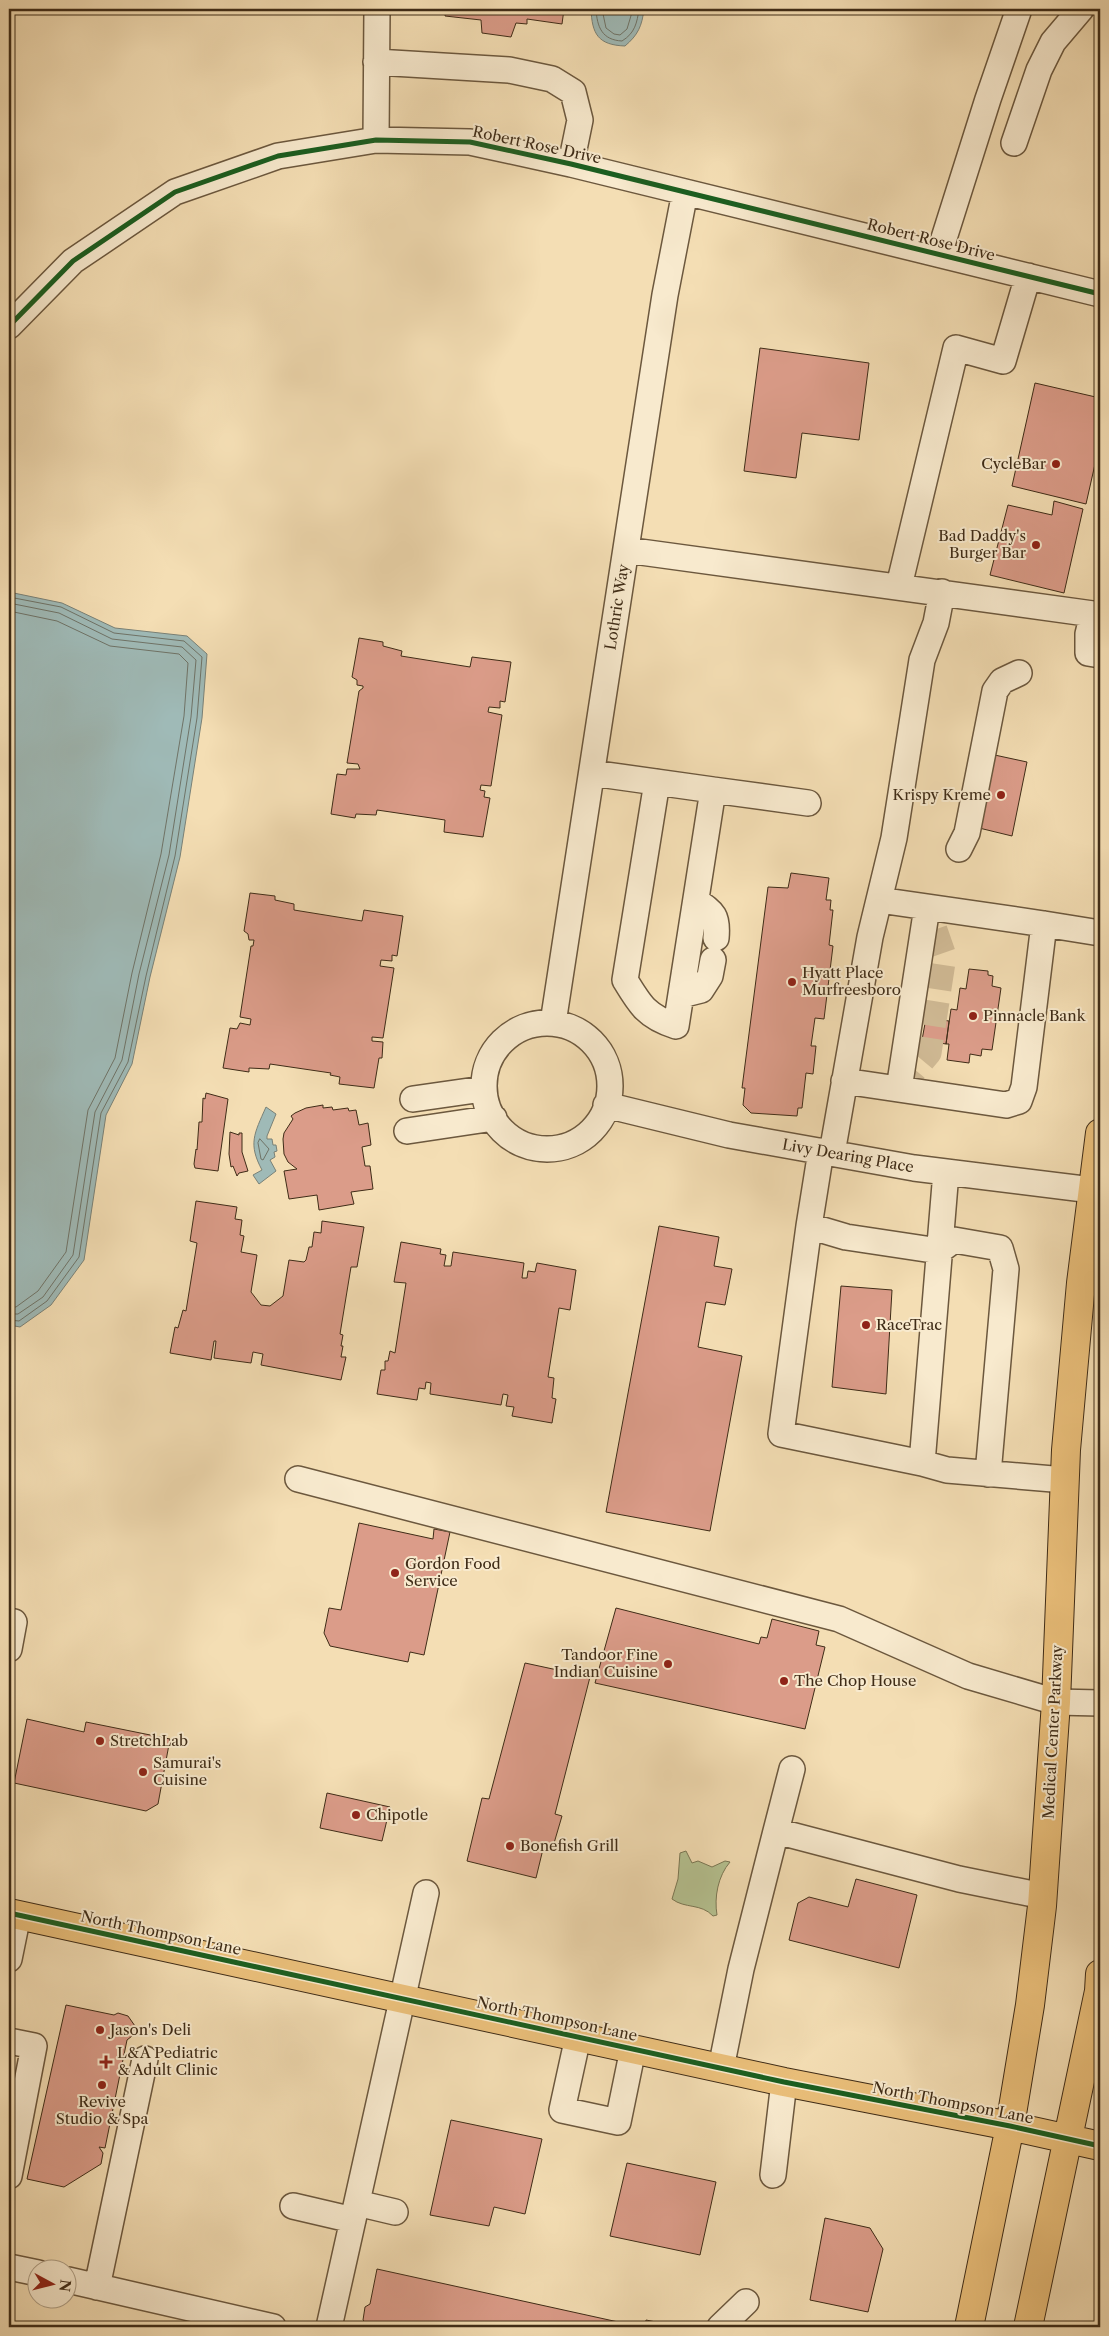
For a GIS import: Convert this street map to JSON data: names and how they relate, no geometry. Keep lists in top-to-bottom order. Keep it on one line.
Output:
{"streets":{"main road":["Medical Center Parkway","North Thompson Lane"],"street":["Robert Rose Drive","Lothric Way","Livy Dearing Place"]},"crossings":[["Robert Rose Drive","Lothric Way"],["Lothric Way","Livy Dearing Place"],["Livy Dearing Place","Medical Center Parkway"],["Medical Center Parkway","North Thompson Lane"]],"places":{"other":["CycleBar","Bad Daddy's Burger Bar","Krispy Kreme","Hyatt Place Murfreesboro","Pinnacle Bank","RaceTrac","Gordon Food Service","Tandoor Fine Indian Cuisine","The Chop House","StretchLab","Samurai's Cuisine","Chipotle","Bonefish Grill","Jason's Deli","Revive Studio & Spa"],"health":["L&A Pediatric & Adult Clinic"]},"north":"right"}
